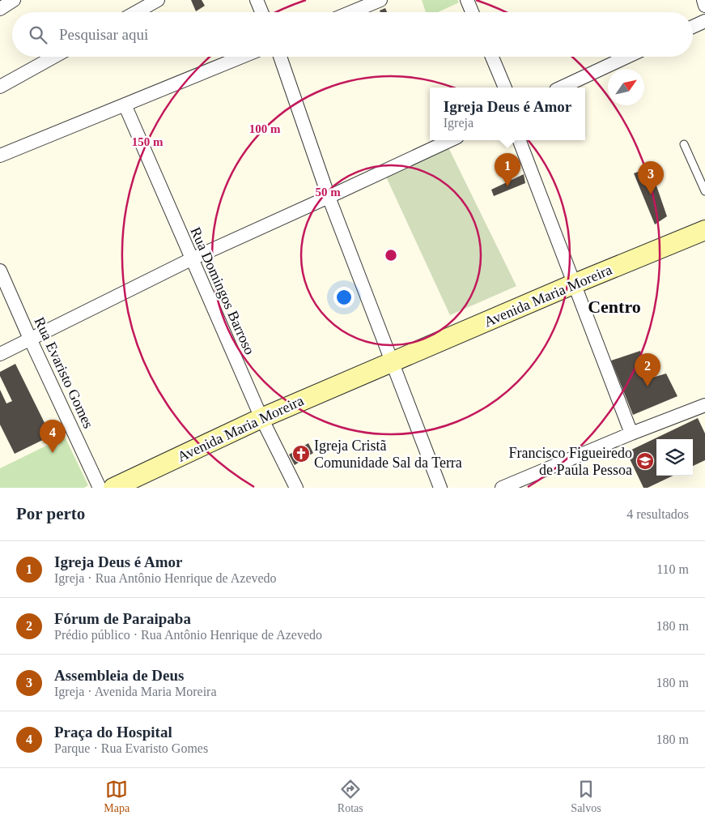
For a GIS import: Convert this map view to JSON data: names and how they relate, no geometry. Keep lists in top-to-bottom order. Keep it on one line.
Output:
{"streets":{"main road":["Avenida Maria Moreira"],"street":["Rua Domingos Barroso","Rua Evaristo Gomes"]},"crossings":[["Rua Domingos Barroso","Avenida Maria Moreira"]],"districts":["Centro"],"places":{"church":["Igreja Cristã Comunidade Sal da Terra"],"school or university":["Francisco Figueiredo de Paula Pessoa"]},"north":"top right","page":{"search":"Pesquisar aqui","popup":["Igreja Deus é Amor","Igreja"],"pins":["1","3","2","4"],"heading":["Por perto","4 resultados"],"list":[{"mark":"1","name":"Igreja Deus é Amor","note":"Igreja · Rua Antônio Henrique de Azevedo","value":"110 m"},{"mark":"2","name":"Fórum de Paraipaba","note":"Prédio público · Rua Antônio Henrique de Azevedo","value":"180 m"},{"mark":"3","name":"Assembleia de Deus","note":"Igreja · Avenida Maria Moreira","value":"180 m"},{"mark":"4","name":"Praça do Hospital","note":"Parque · Rua Evaristo Gomes","value":"180 m"}],"nav":["Mapa","Rotas","Salvos"]},"rings":["100 m","150 m","50 m"]}
